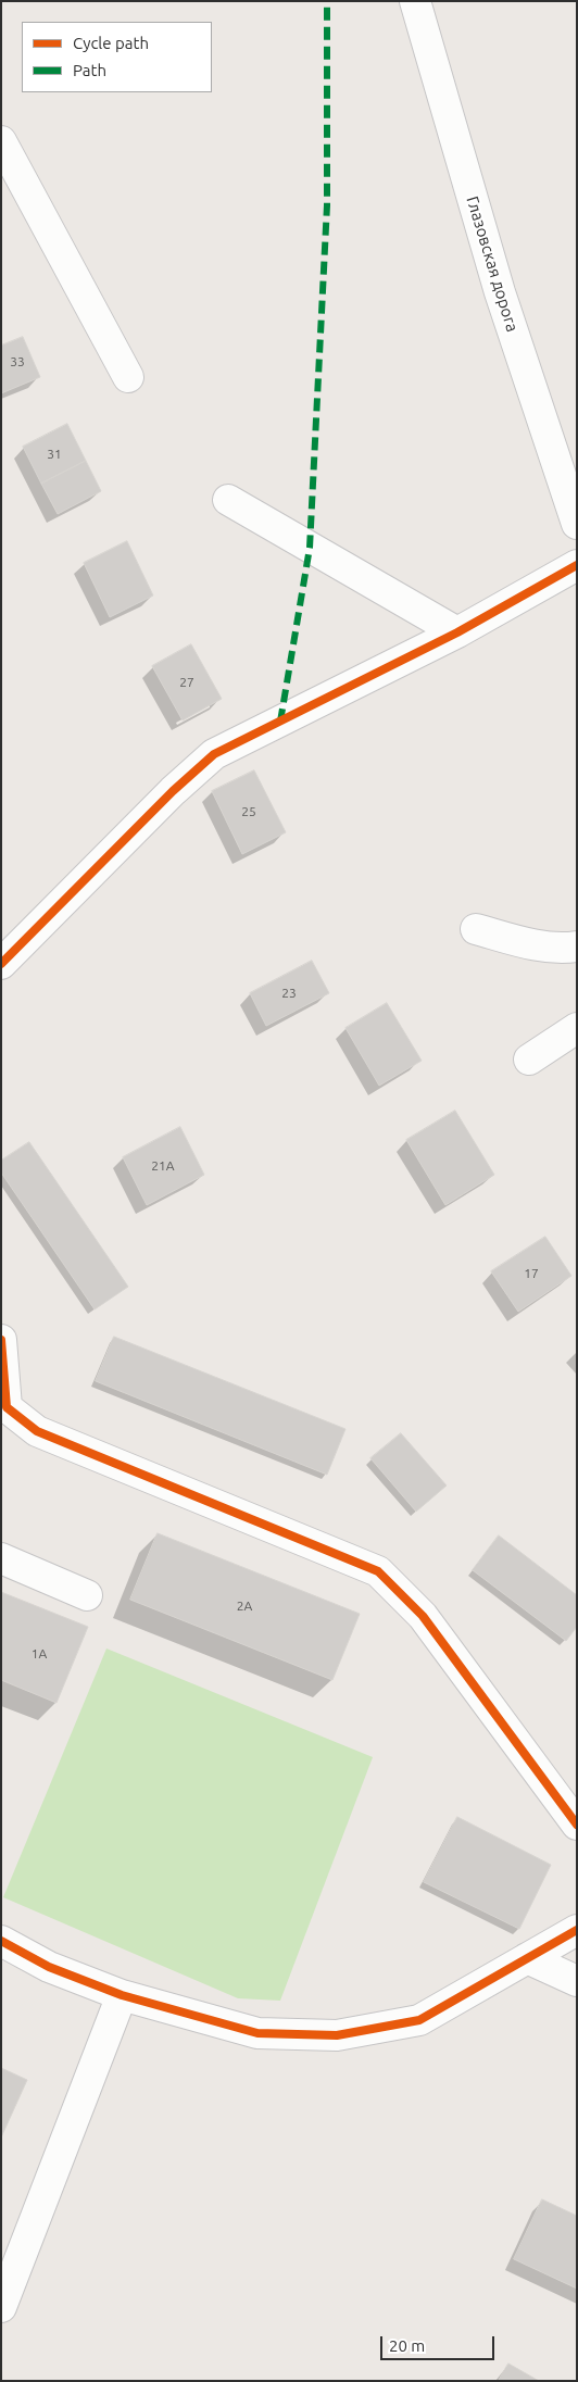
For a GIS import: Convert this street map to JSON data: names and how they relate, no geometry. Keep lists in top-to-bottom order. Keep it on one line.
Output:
{"streets":{"street":["Глазовская дорога"]},"house_numbers":["33","31","27","25","23","21А","17","2А","1А"],"legend":["Cycle path","Path"],"scale_bar":"20 m"}
